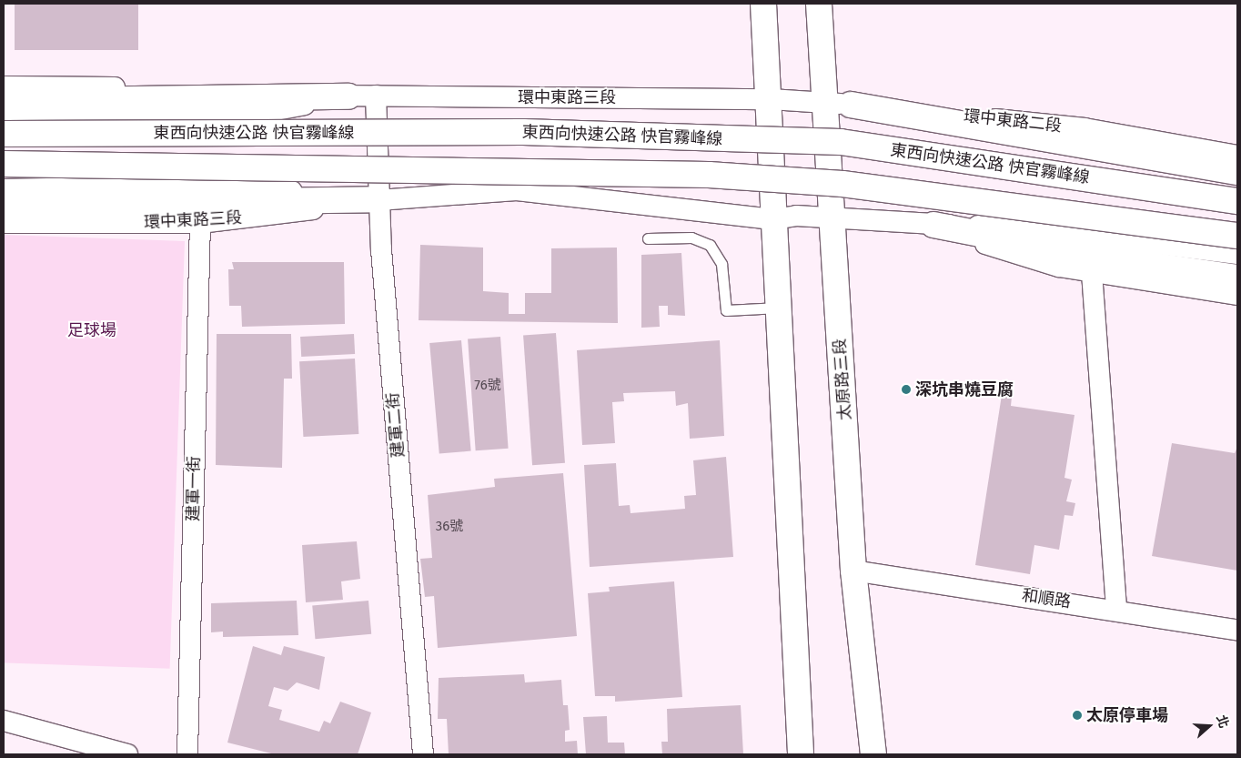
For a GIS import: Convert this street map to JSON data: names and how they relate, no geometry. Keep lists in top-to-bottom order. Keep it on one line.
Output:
{"streets":{"main road":["東西向快速公路 快官霧峰線","太原路三段"],"street":["環中東路三段","環中東路二段","建軍二街","建軍一街","和順路"]},"crossings":[["環中東路三段","環中東路二段"],["環中東路三段","建軍二街"],["環中東路三段","建軍一街"],["環中東路二段","太原路三段"],["太原路三段","和順路"]],"parks":["足球場"],"places":["深坑串燒豆腐","太原停車場"],"house_numbers":["76號","36號"],"north":"right"}
